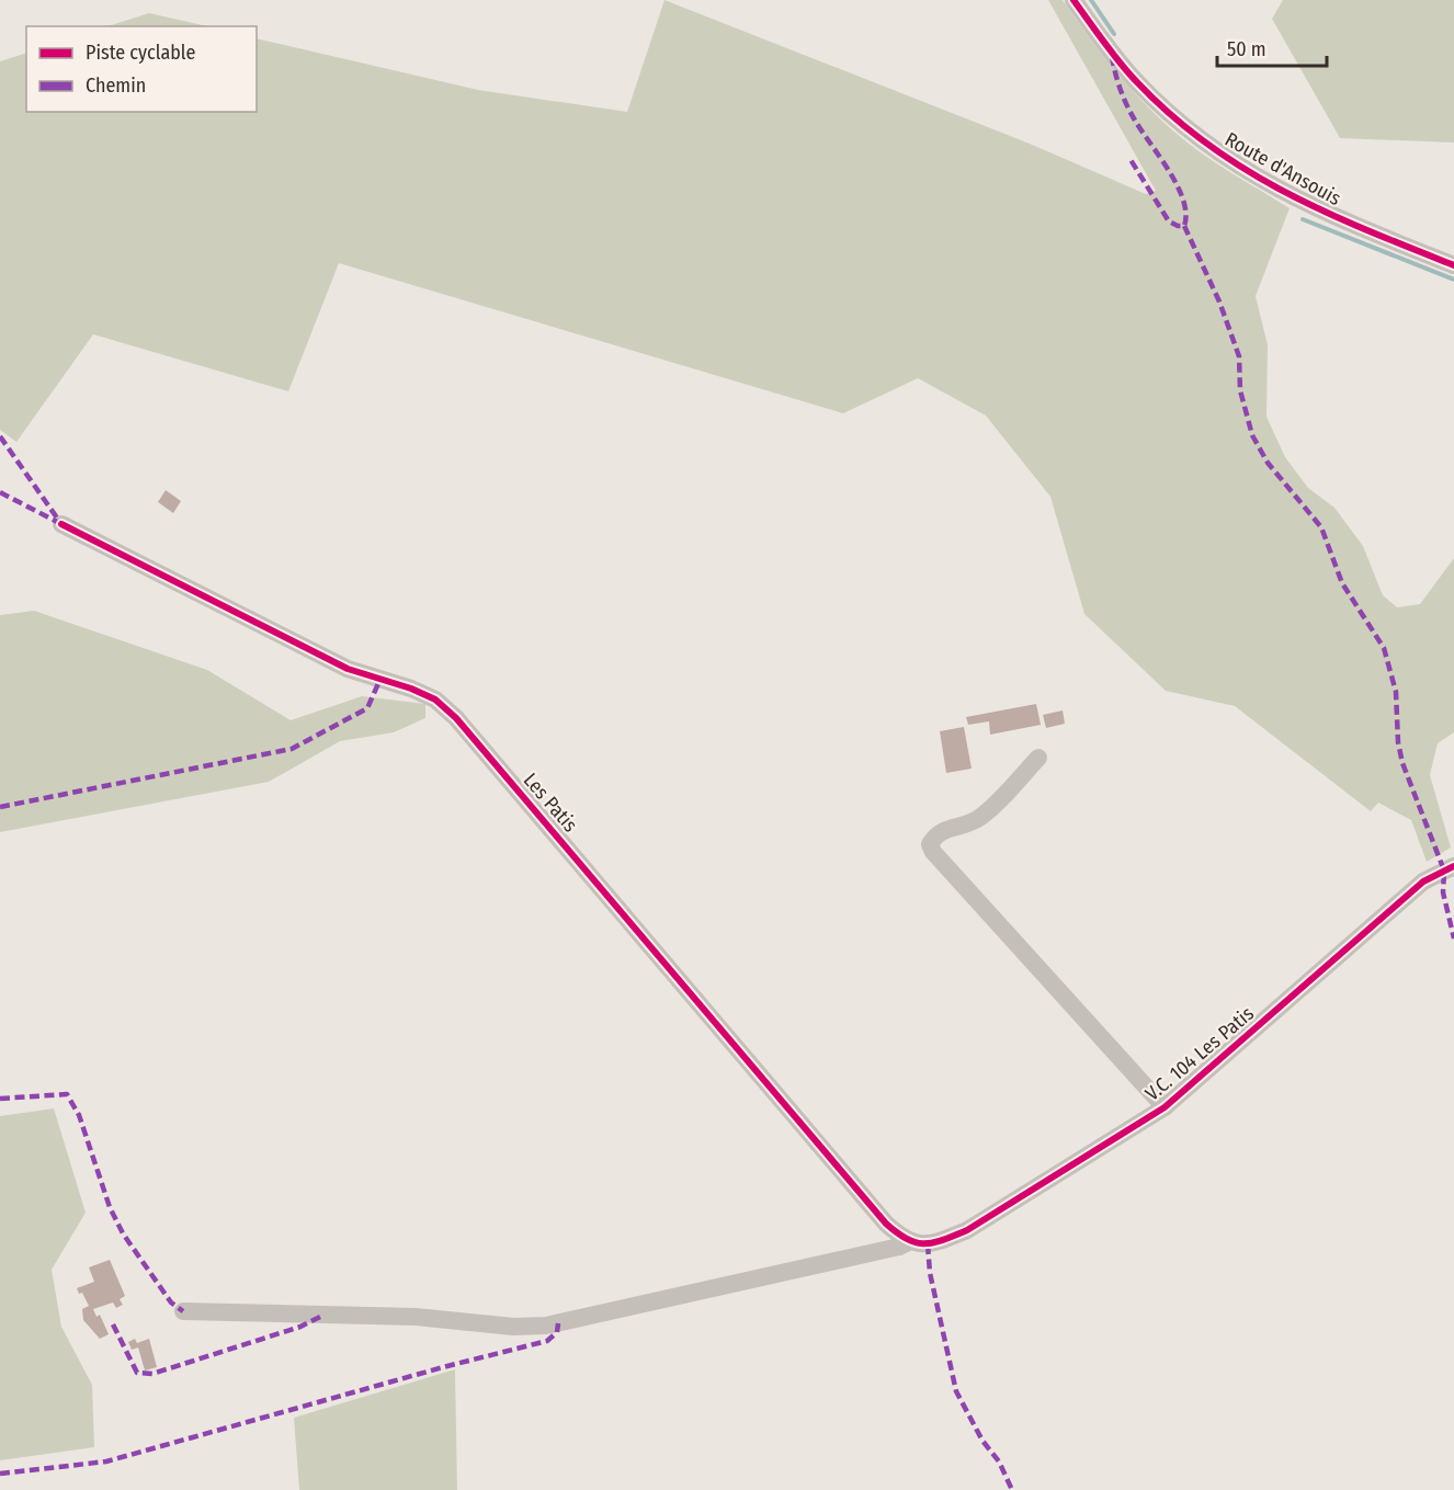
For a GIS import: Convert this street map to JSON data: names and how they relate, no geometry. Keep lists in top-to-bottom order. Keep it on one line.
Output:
{"streets":{"street":["Route d'Ansouis","Les Patis","V.C. 104 Les Patis"]},"crossings":[["Les Patis","V.C. 104 Les Patis"]],"legend":["Piste cyclable","Chemin"],"scale_bar":"50 m"}
